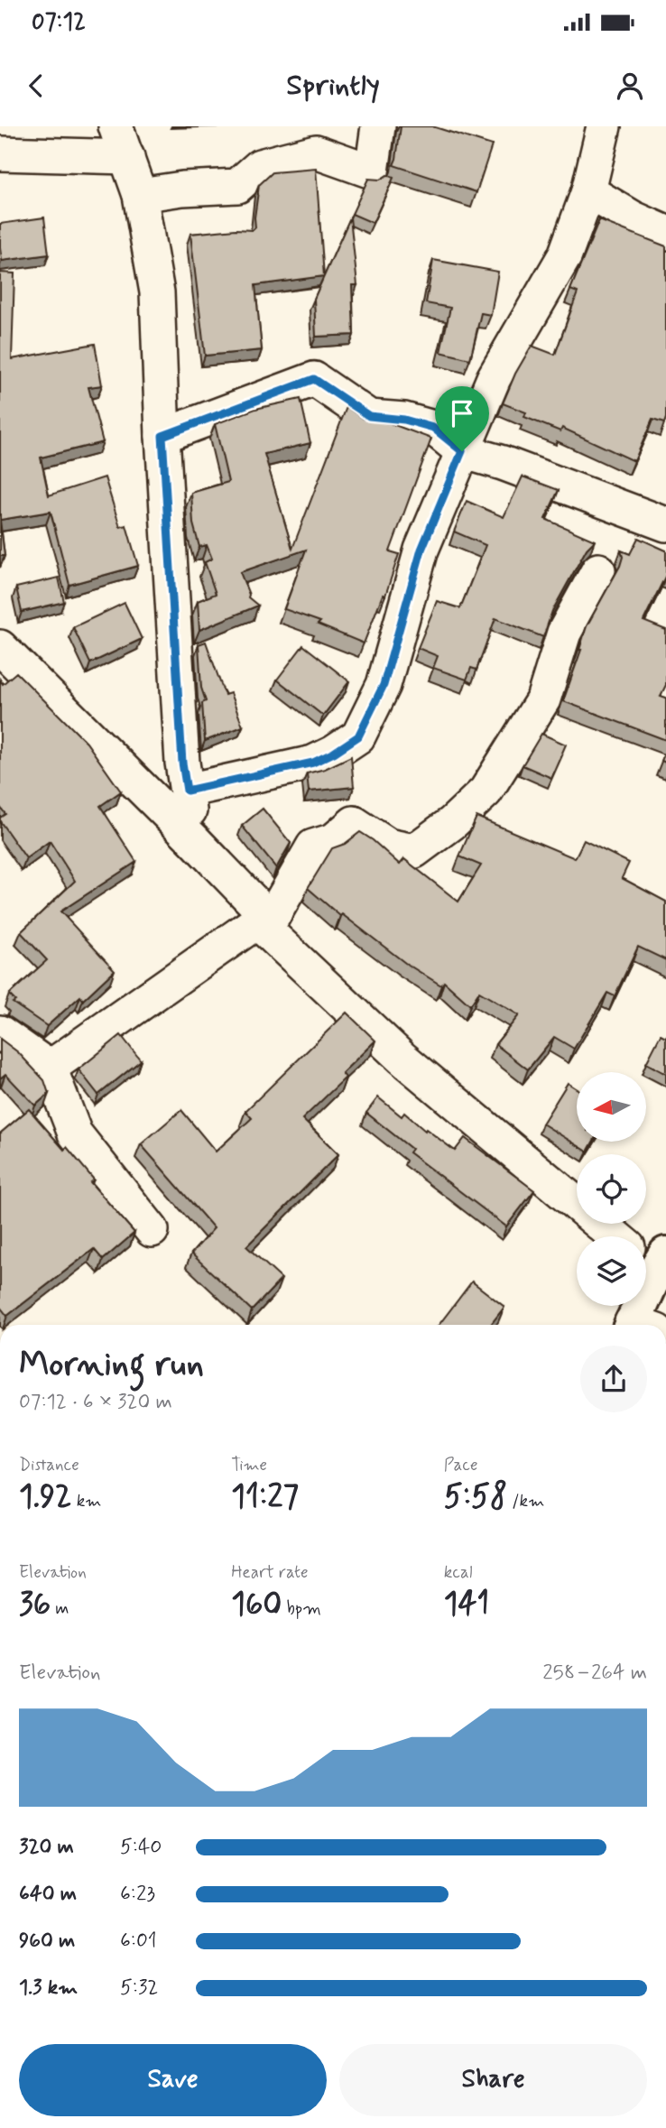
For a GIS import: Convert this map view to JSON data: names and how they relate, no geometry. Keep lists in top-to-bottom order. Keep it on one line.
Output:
{"north":"left","page":{"status":"07:12","header":"Sprintly","heading":["Morning run","07:12 · 6 × 320 m"],"stats":[["Distance","1.92 km"],["Time","11:27"],["Pace","5:58 /km"],["Elevation","36 m"],["Heart rate","160 bpm"],["kcal","141"]],"chart":["Elevation","258–264 m"],"list":[{"name":"320 m","note":"5:40"},{"name":"640 m","note":"6:23"},{"name":"960 m","note":"6:01"},{"name":"1.3 km","note":"5:32"}],"buttons":["Save","Share"]}}
